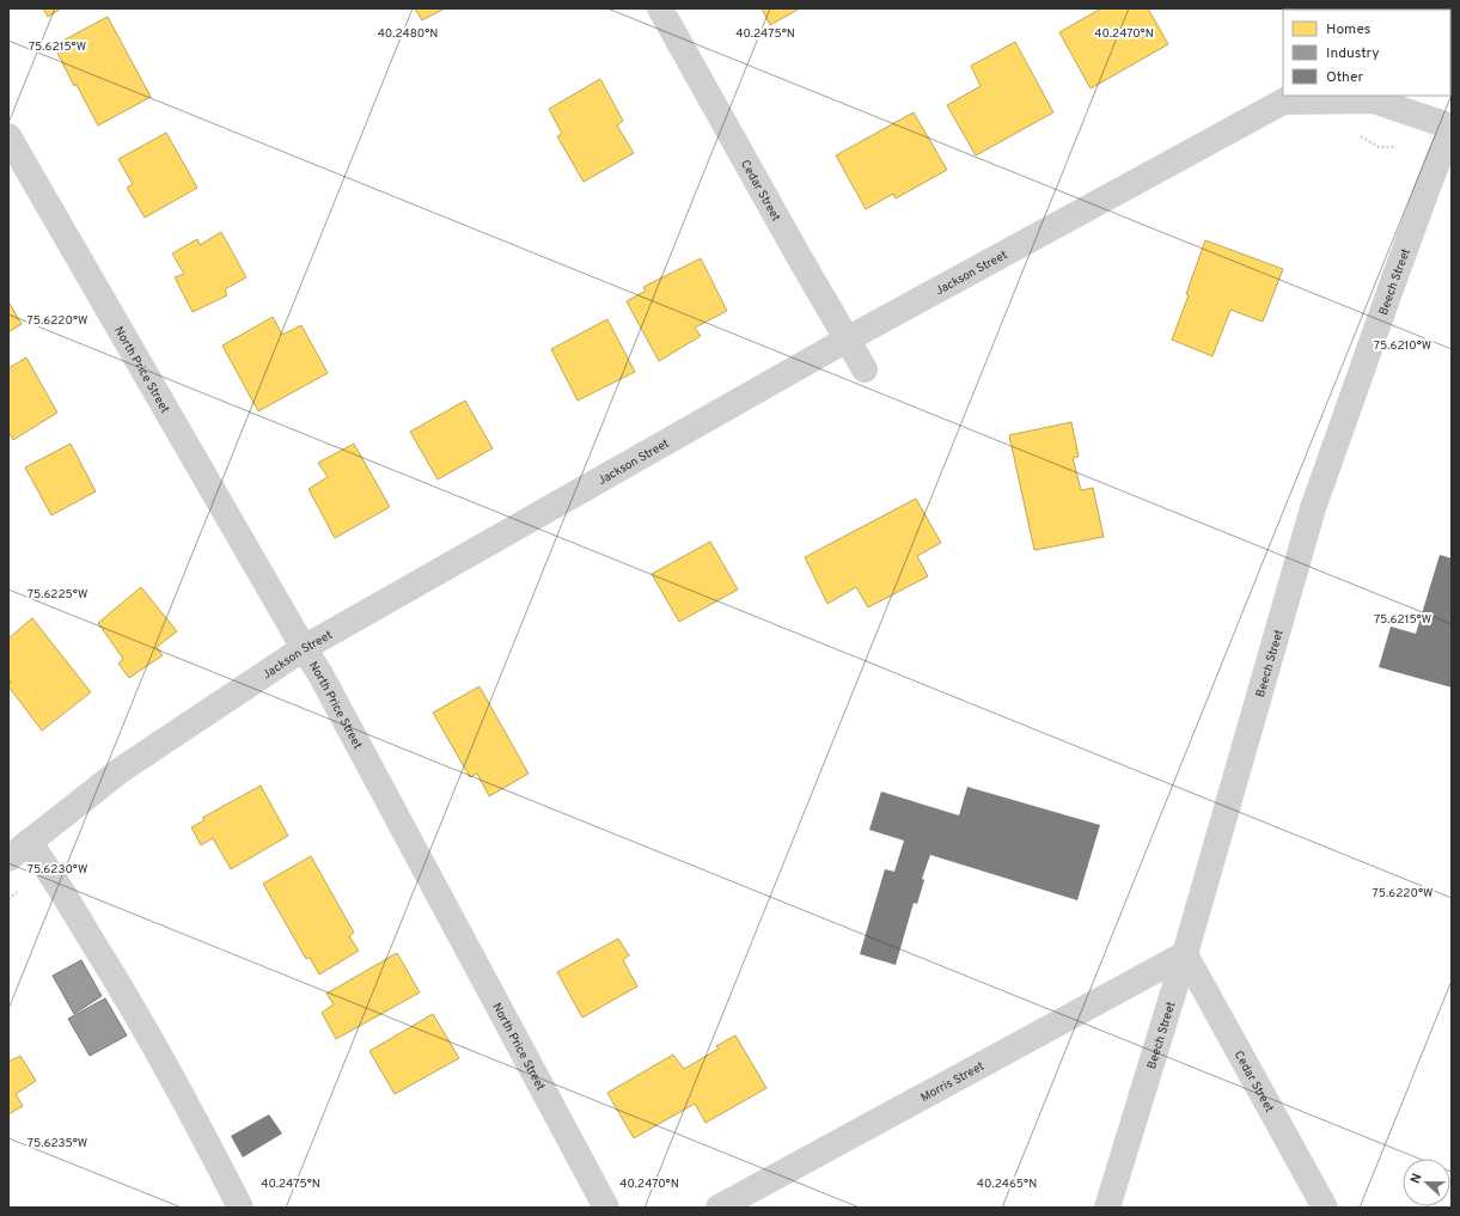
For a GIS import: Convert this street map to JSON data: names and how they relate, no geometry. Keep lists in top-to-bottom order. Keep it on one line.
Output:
{"streets":{"street":["Cedar Street","Jackson Street","Beech Street","North Price Street","Morris Street"]},"crossings":[["Cedar Street","Jackson Street"],["Cedar Street","Beech Street"],["Cedar Street","Morris Street"],["Jackson Street","Beech Street"],["Jackson Street","North Price Street"],["Beech Street","Morris Street"]],"legend":["Homes","Industry","Other"],"north":"left","coordinates":["40.2480°N","40.2475°N","40.2470°N","75.6215°W","75.6220°W","75.6210°W","75.6225°W","75.6230°W","75.6235°W","40.2465°N"]}
